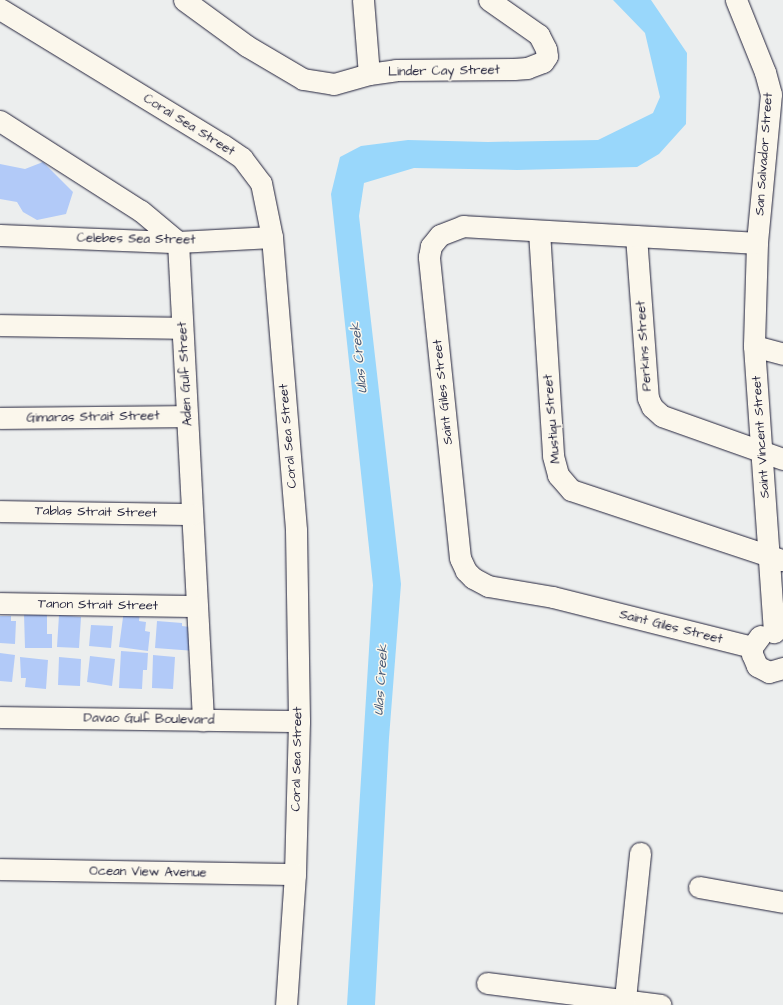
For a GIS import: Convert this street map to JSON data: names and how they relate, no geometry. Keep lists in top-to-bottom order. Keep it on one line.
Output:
{"streets":{"street":["Linder Cay Street","Coral Sea Street","San Salvador Street","Celebes Sea Street","Perkins Street","Aden Gulf Street","Saint Giles Street","Gimaras Strait Street","Mustiqu Street","Saint Vincent Street","Tablas Strait Street","Tanon Strait Street","Davao Gulf Boulevard","Ocean View Avenue"]},"crossings":[["Coral Sea Street","Celebes Sea Street"],["Coral Sea Street","Davao Gulf Boulevard"],["Coral Sea Street","Ocean View Avenue"],["San Salvador Street","Saint Giles Street"],["San Salvador Street","Saint Vincent Street"],["Celebes Sea Street","Aden Gulf Street"],["Perkins Street","Saint Giles Street"],["Perkins Street","Saint Vincent Street"],["Aden Gulf Street","Gimaras Strait Street"],["Aden Gulf Street","Tablas Strait Street"],["Aden Gulf Street","Tanon Strait Street"],["Aden Gulf Street","Davao Gulf Boulevard"],["Saint Giles Street","Mustiqu Street"],["Saint Giles Street","Saint Vincent Street"],["Mustiqu Street","Saint Vincent Street"]],"water":["Ulas Creek"]}
